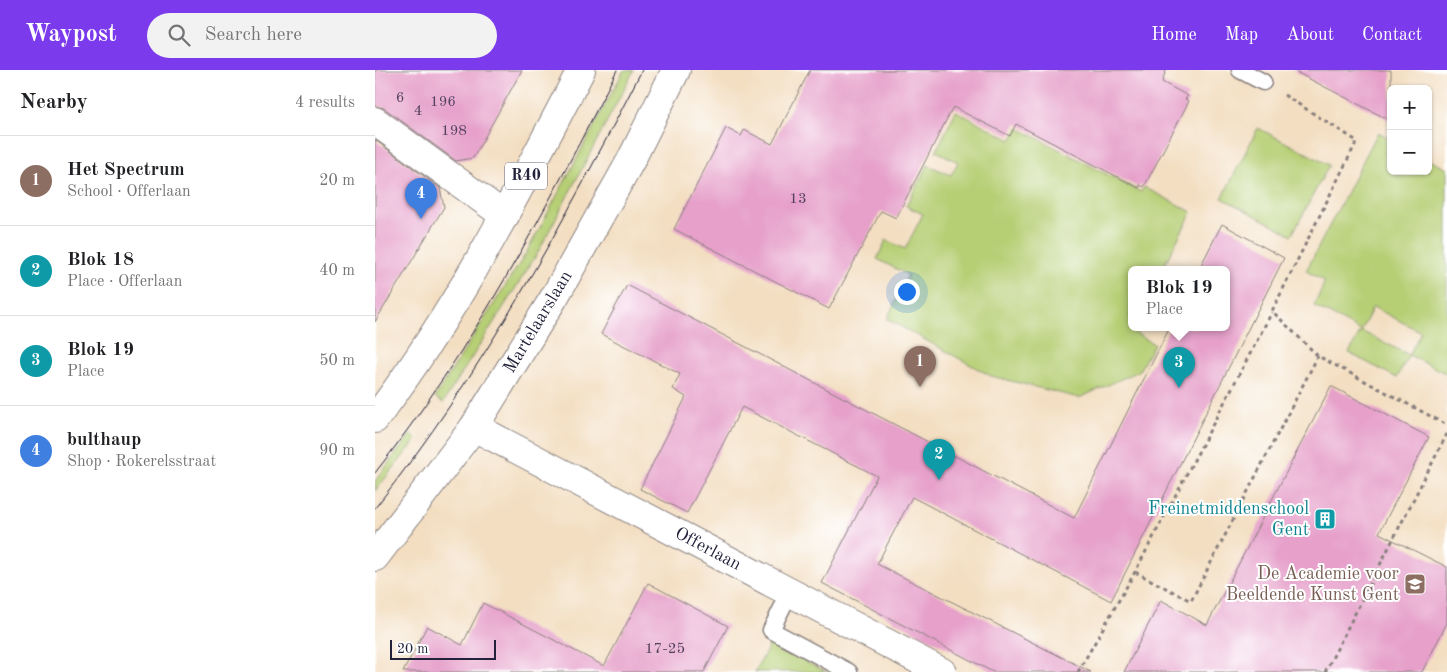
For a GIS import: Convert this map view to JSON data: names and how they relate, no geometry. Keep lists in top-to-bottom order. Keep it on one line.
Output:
{"streets":{"street":["R40","Martelaarslaan","Offerlaan"]},"crossings":[["Martelaarslaan","Offerlaan"]],"places":{"building":["Freinetmiddenschool Gent"],"school or university":["De Academie voor Beeldende Kunst Gent"]},"house_numbers":["6","196","4","198","13","17-25"],"scale_bar":"20 m","page":{"header":"Waypost","search":"Search here","nav":["Home","Map","About","Contact"],"heading":["Nearby","4 results"],"map_buttons":["+","−"],"list":[{"mark":"1","name":"Het Spectrum","note":"School · Offerlaan","value":"20 m"},{"mark":"2","name":"Blok 18","note":"Place · Offerlaan","value":"40 m"},{"mark":"3","name":"Blok 19","note":"Place","value":"50 m"},{"mark":"4","name":"bulthaup","note":"Shop · Rokerelsstraat","value":"90 m"}],"pins":["4","1","3","2"],"popup":["Blok 19","Place"],"scale":"20 m"}}
